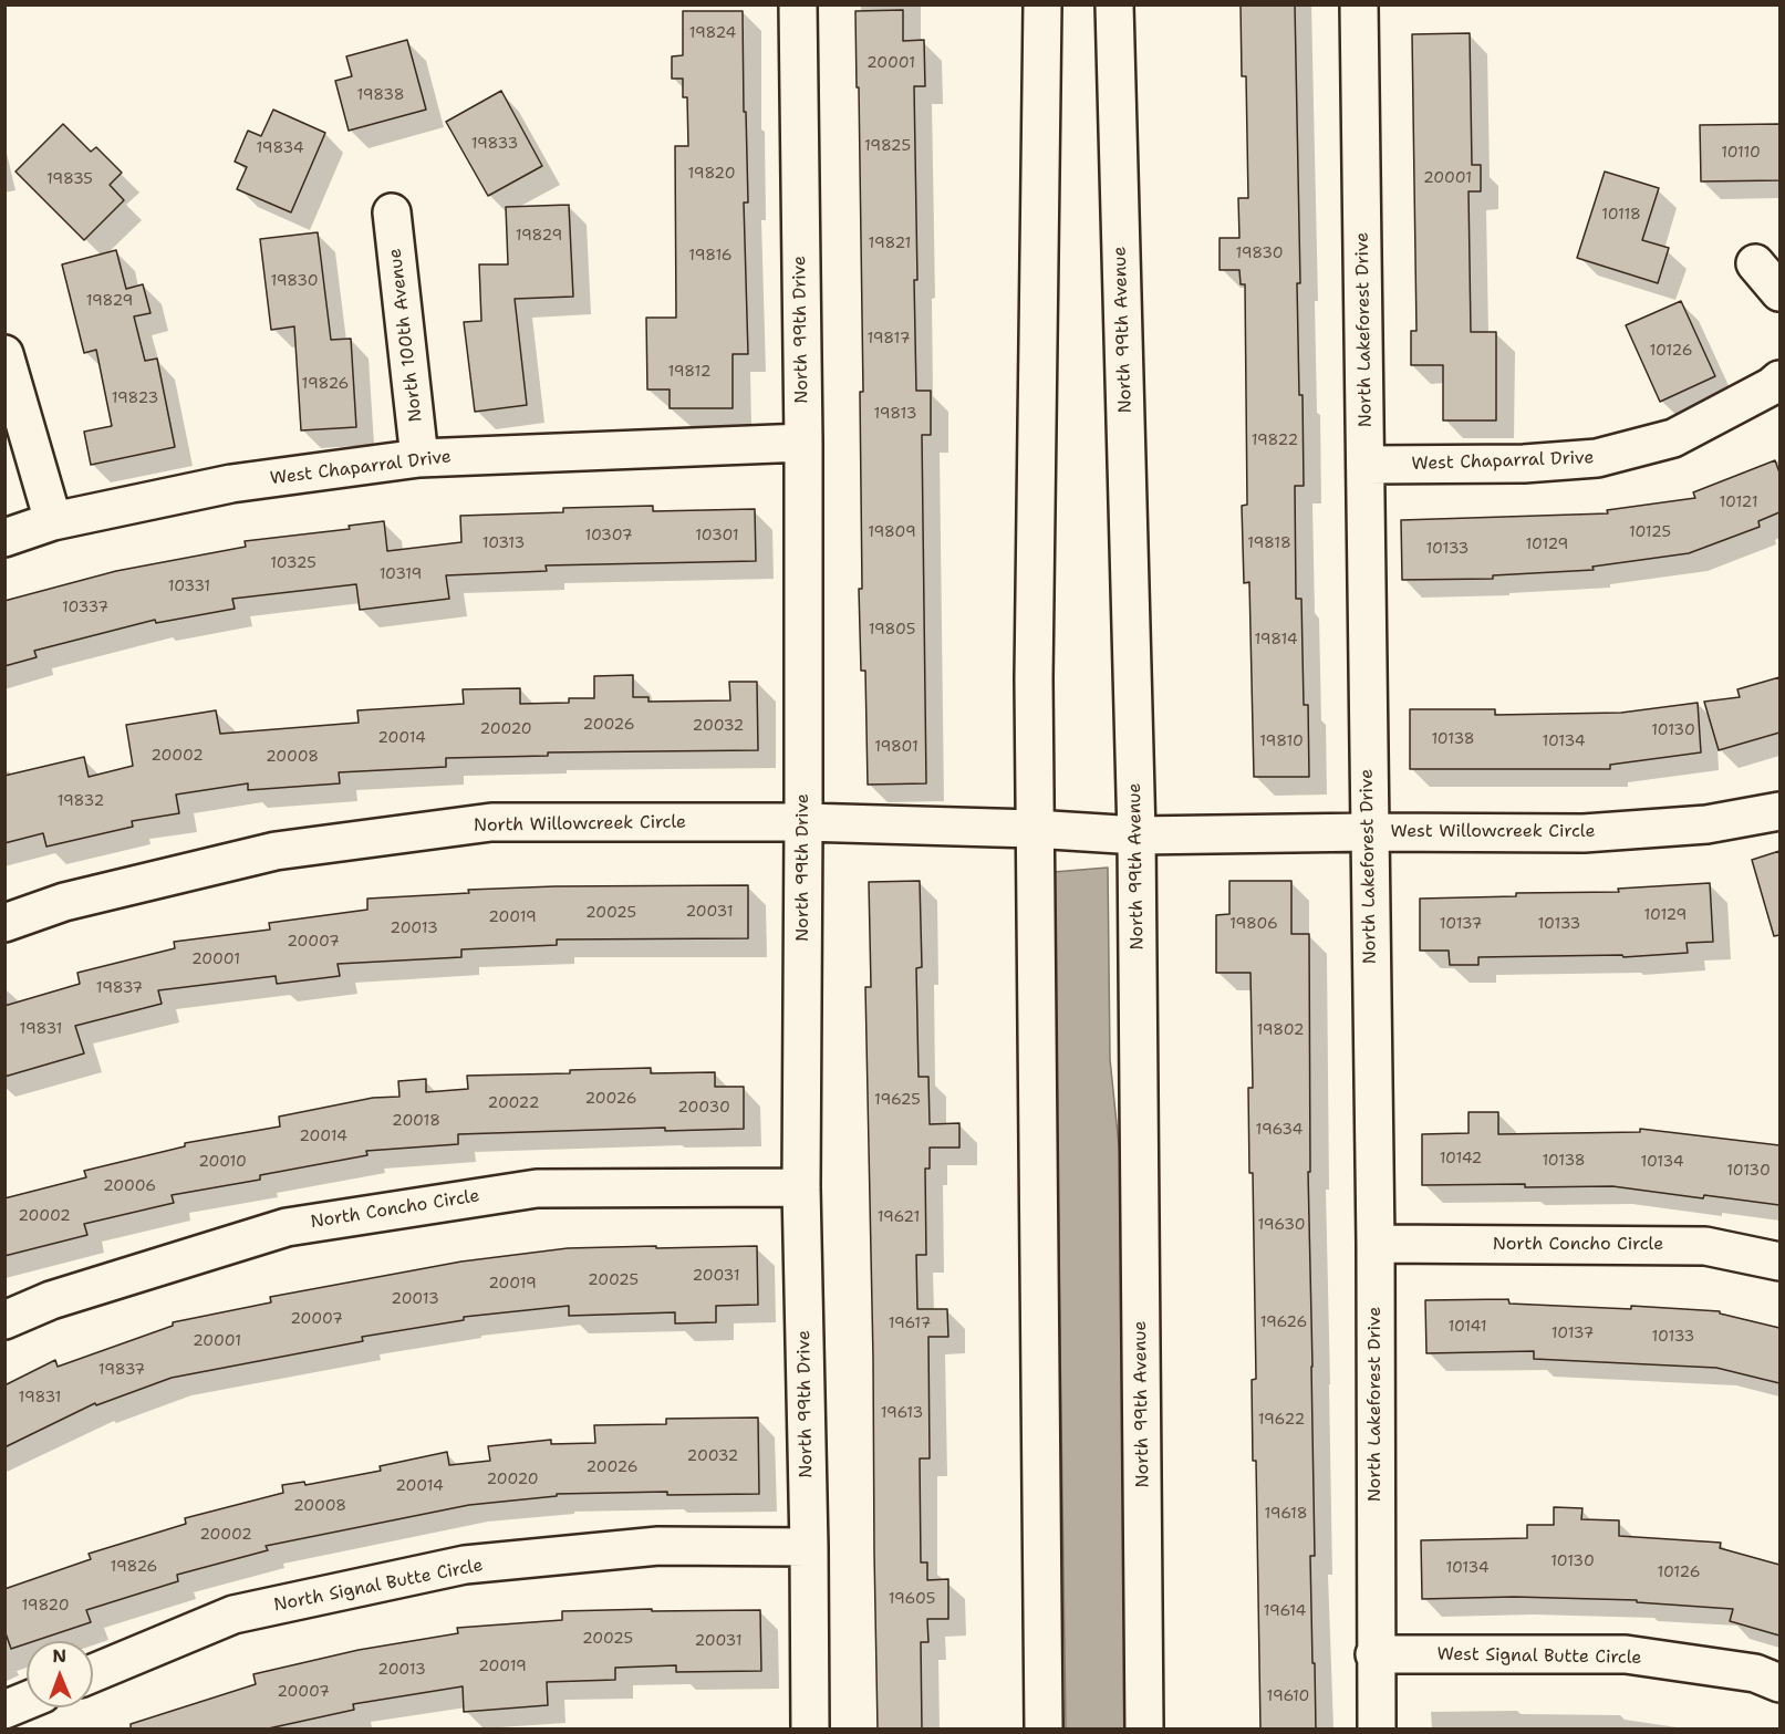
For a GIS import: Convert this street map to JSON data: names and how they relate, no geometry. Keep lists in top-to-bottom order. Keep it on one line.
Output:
{"streets":{"street":["North 99th Drive","North 99th Avenue","North Lakeforest Drive","North 100th Avenue","West Chaparral Drive","North Willowcreek Circle","West Willowcreek Circle","North Concho Circle","North Signal Butte Circle","West Signal Butte Circle"]},"crossings":[["North 99th Drive","West Chaparral Drive"],["North 99th Drive","North Willowcreek Circle"],["North 99th Drive","North Concho Circle"],["North 99th Drive","North Signal Butte Circle"],["North 99th Avenue","West Willowcreek Circle"],["North Lakeforest Drive","West Chaparral Drive"],["North Lakeforest Drive","West Willowcreek Circle"],["North Lakeforest Drive","North Concho Circle"],["North Lakeforest Drive","West Signal Butte Circle"],["North 100th Avenue","West Chaparral Drive"],["North Willowcreek Circle","West Willowcreek Circle"]],"house_numbers":["19824","20001","19838","19833","19825","19834","10110","19820","20001","19835","10118","19829","19821","19830","19816","19830","19829","19817","10126","19812","19826","19823","19813","19822","10121","19809","10125","10307","10301","10313","19818","10129","10133","10325","10319","10331","10337","19805","19814","20026","20032","20020","10130","20014","10138","19810","10134","19801","20002","20008","19832","20031","20025","10129","20019","19806","10137","10133","20013","20007","20001","19837","19831","19802","20026","19625","20022","20030","20018","19634","20014","10142","10138","20010","10134","10130","20006","20002","19621","19630","20031","20025","20019","20013","20007","19626","19617","10141","10137","10133","20001","19837","19831","19613","19622","20032","20026","20020","20014","20008","19618","20002","10130","19826","10134","10126","19605","19820","19614","20025","20031","20019","20013","20007","19610"],"north":"top"}
